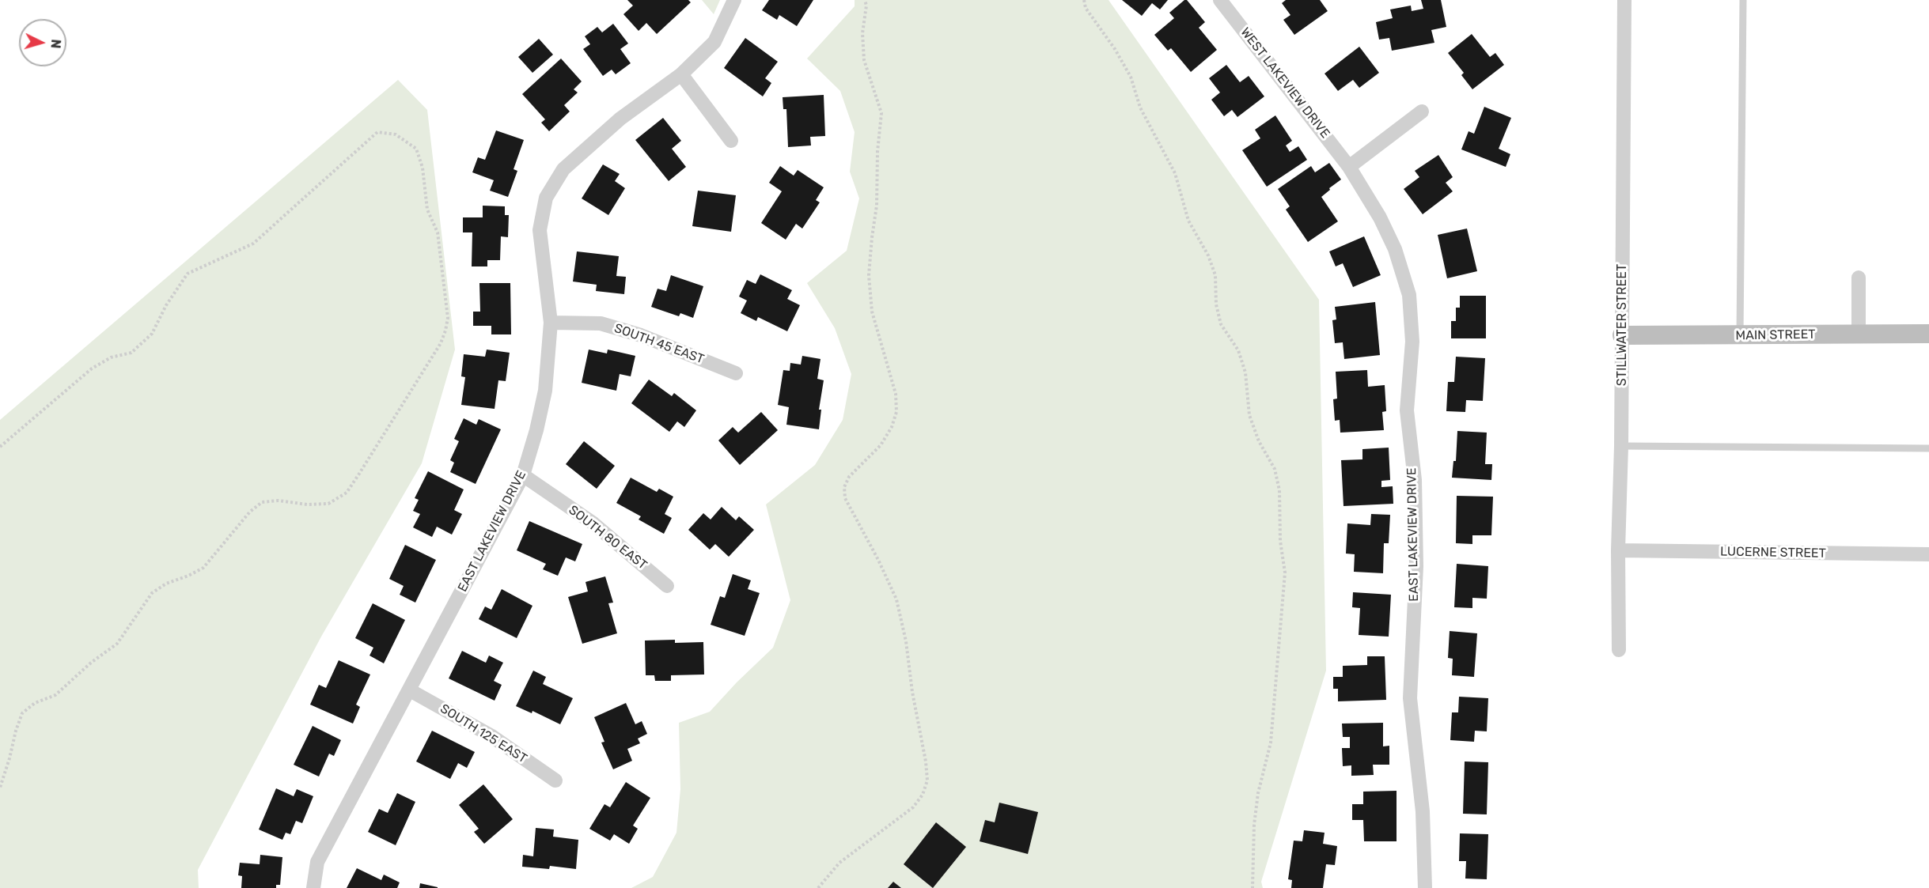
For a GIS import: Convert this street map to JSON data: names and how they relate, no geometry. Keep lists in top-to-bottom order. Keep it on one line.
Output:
{"streets":{"street":["WEST LAKEVIEW DRIVE","STILLWATER STREET","MAIN STREET","SOUTH 45 EAST","EAST LAKEVIEW DRIVE","SOUTH 80 EAST","LUCERNE STREET","SOUTH 125 EAST"]},"crossings":[["WEST LAKEVIEW DRIVE","EAST LAKEVIEW DRIVE"],["STILLWATER STREET","MAIN STREET"],["STILLWATER STREET","LUCERNE STREET"],["SOUTH 45 EAST","EAST LAKEVIEW DRIVE"],["EAST LAKEVIEW DRIVE","SOUTH 80 EAST"],["EAST LAKEVIEW DRIVE","SOUTH 125 EAST"]],"north":"right"}
